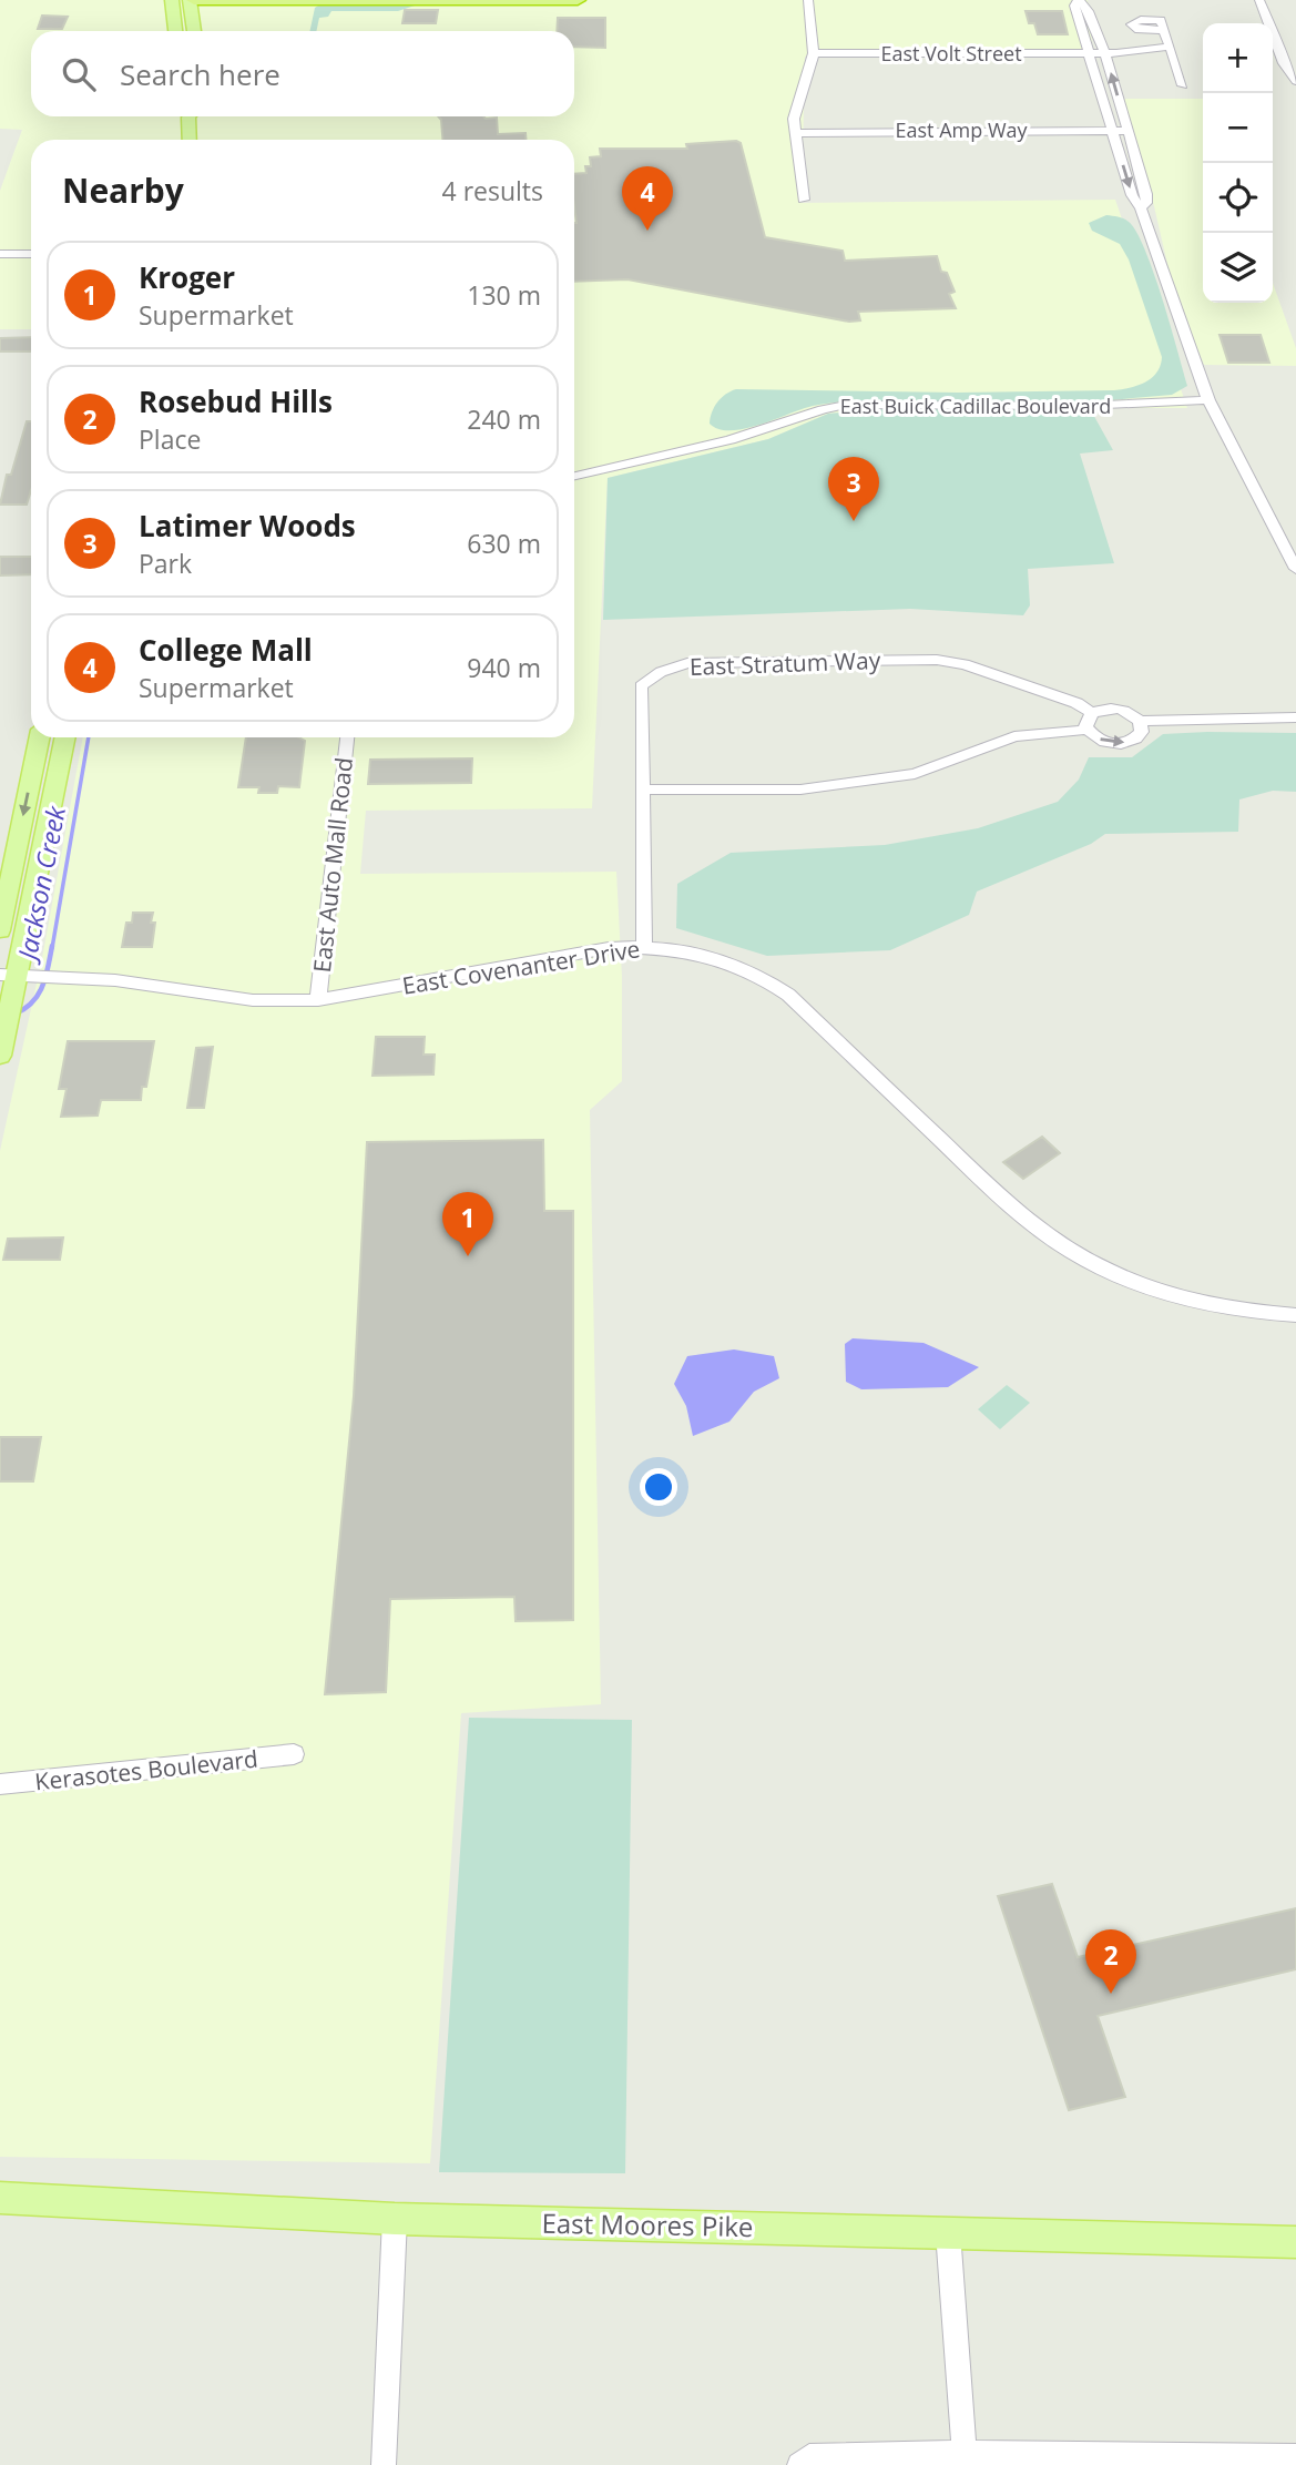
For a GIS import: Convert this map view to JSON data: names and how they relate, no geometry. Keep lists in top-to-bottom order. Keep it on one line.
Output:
{"streets":{"main road":["East Moores Pike"],"street":["East Volt Street","East Amp Way","East Buick Cadillac Boulevard","East Stratum Way","East Auto Mall Road","East Covenanter Drive","Kerasotes Boulevard"]},"crossings":[["East Stratum Way","East Covenanter Drive"],["East Auto Mall Road","East Covenanter Drive"]],"water":["Jackson Creek"],"page":{"map_buttons":["+","−"],"search":"Search here","heading":["Nearby","4 results"],"pins":["4","3","1","2"],"list":[{"mark":"1","name":"Kroger","note":"Supermarket","value":"130 m"},{"mark":"2","name":"Rosebud Hills","note":"Place","value":"240 m"},{"mark":"3","name":"Latimer Woods","note":"Park","value":"630 m"},{"mark":"4","name":"College Mall","note":"Supermarket","value":"940 m"}]}}
